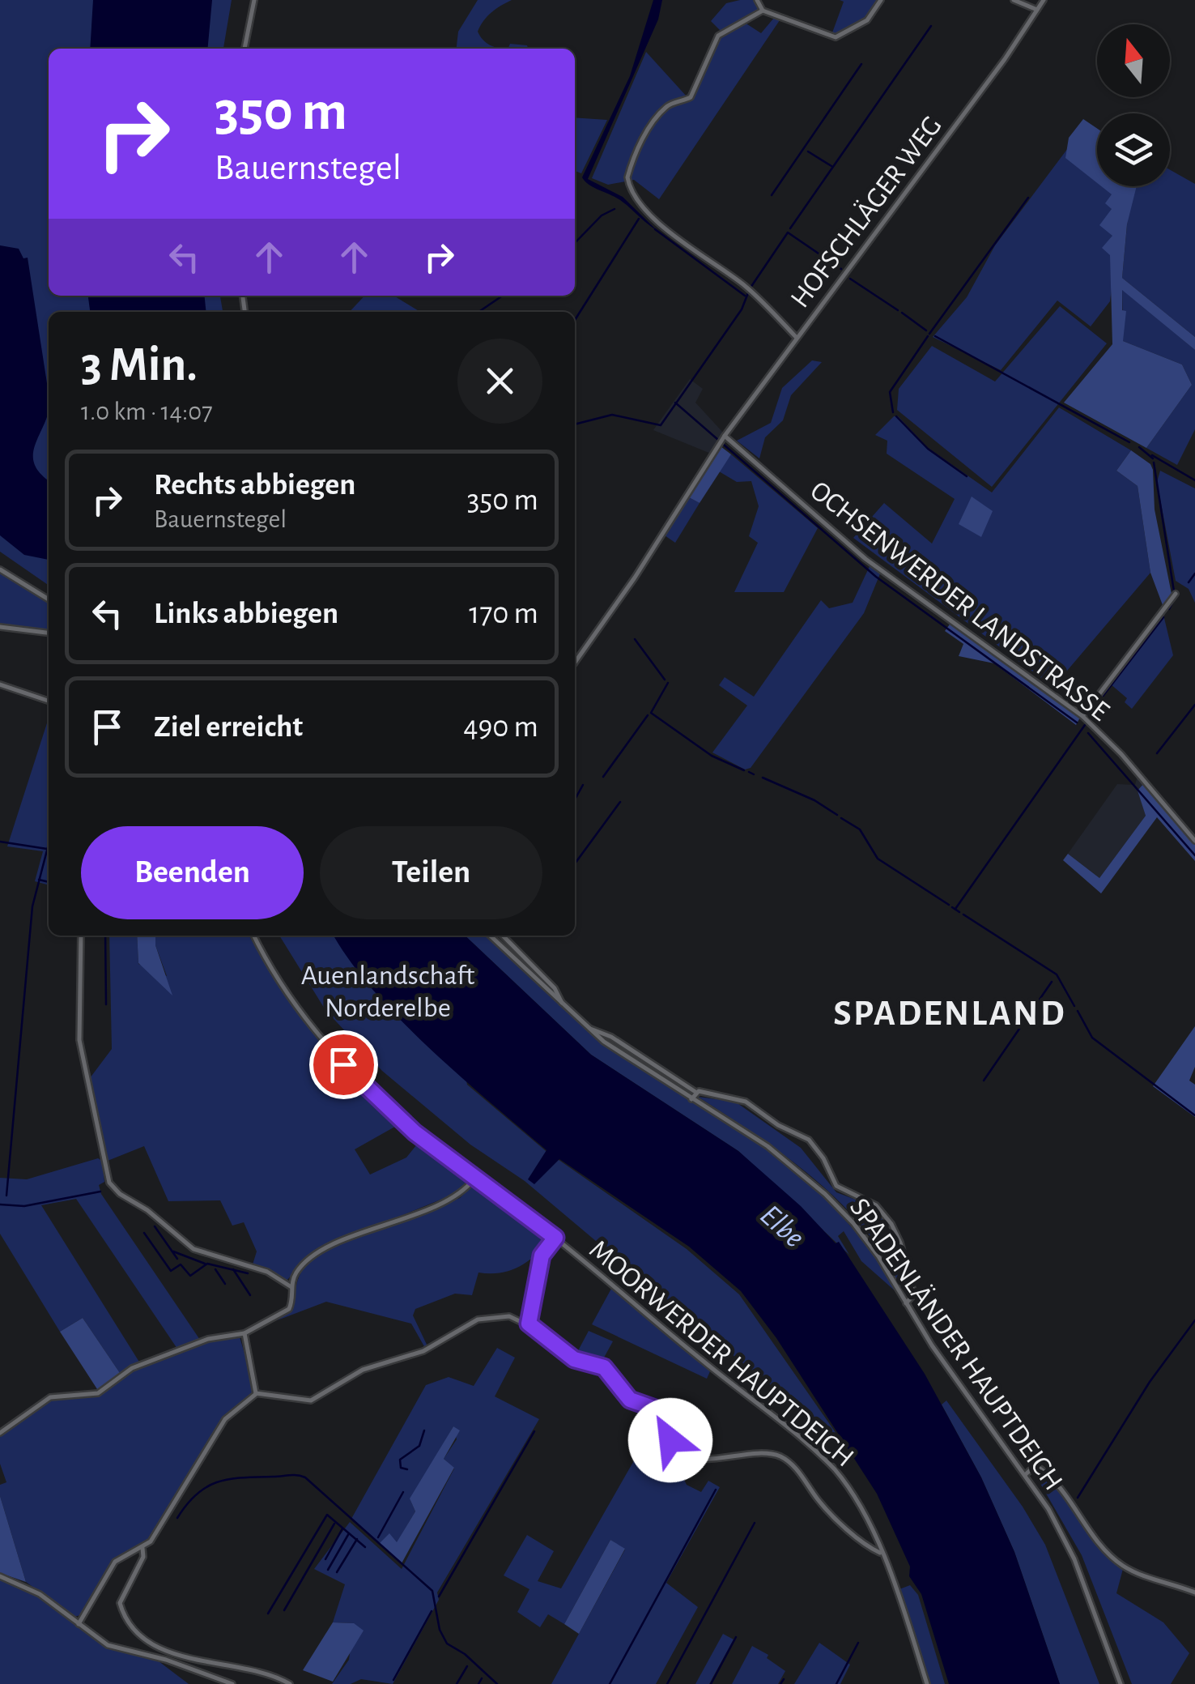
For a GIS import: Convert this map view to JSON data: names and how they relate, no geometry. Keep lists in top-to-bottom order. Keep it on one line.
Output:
{"streets":{"street":["HOFSCHLÄGER WEG","OCHSENWERDER LANDSTRASSE","SPADENLÄNDER HAUPTDEICH","MOORWERDER HAUPTDEICH"]},"crossings":[["HOFSCHLÄGER WEG","OCHSENWERDER LANDSTRASSE"]],"districts":["SPADENLAND"],"water":["Elbe"],"parks":["Auenlandschaft Norderelbe"],"north":"top","page":{"turn":["350 m","Bauernstegel"],"heading":["3 Min.","1.0 km · 14:07"],"list":[{"name":"Rechts abbiegen","note":"Bauernstegel","value":"350 m"},{"name":"Links abbiegen","value":"170 m"},{"name":"Ziel erreicht","value":"490 m"}],"buttons":["Beenden","Teilen"]}}
